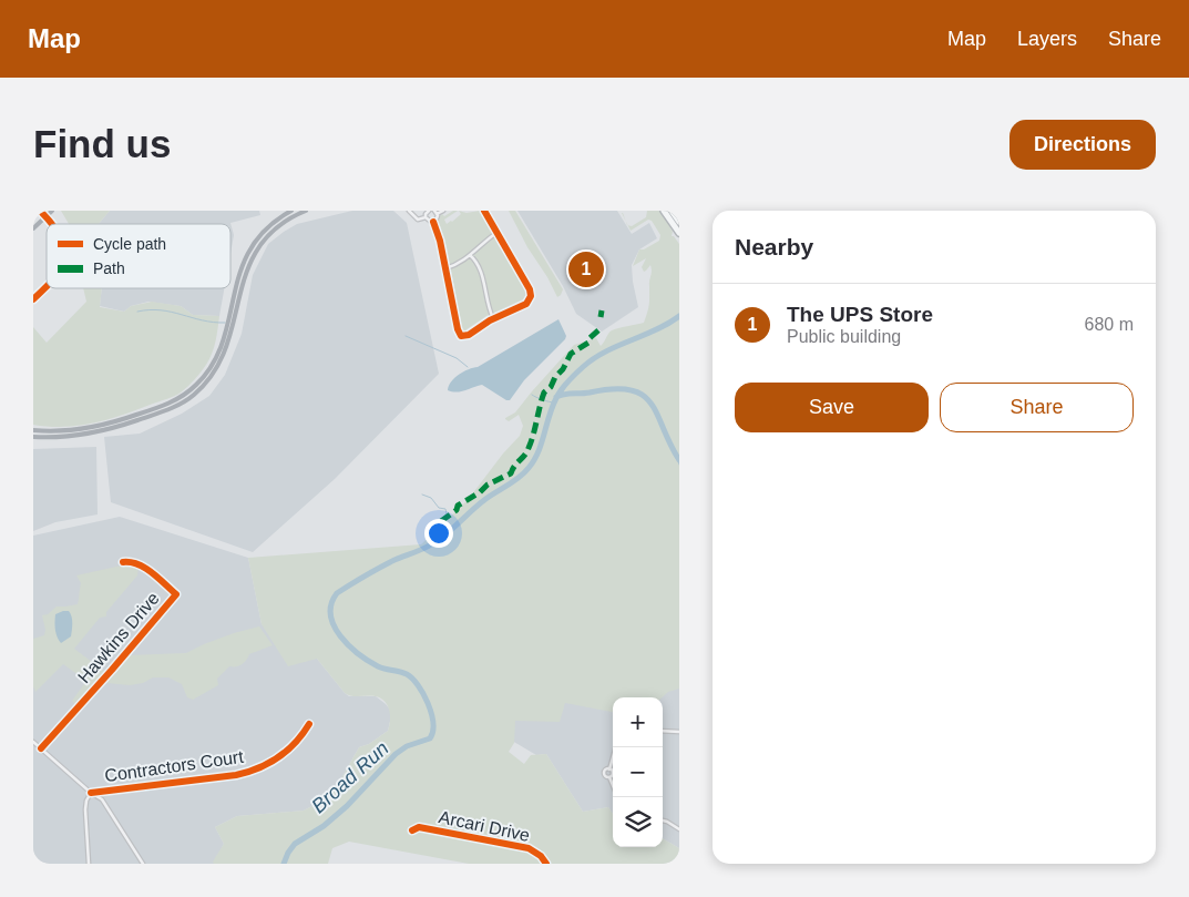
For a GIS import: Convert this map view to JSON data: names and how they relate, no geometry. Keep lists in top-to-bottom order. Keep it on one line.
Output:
{"streets":{"street":["Hawkins Drive","Contractors Court","Arcari Drive"]},"water":["Broad Run"],"legend":["Cycle path","Path"],"page":{"header":"Map","nav":["Map","Layers","Share"],"buttons":["Directions",["Save","Share"]],"title":"Find us","heading":"Nearby","pins":"1","list":[{"mark":"1","name":"The UPS Store","note":"Public building","value":"680 m"}],"map_buttons":["+","−"]}}
